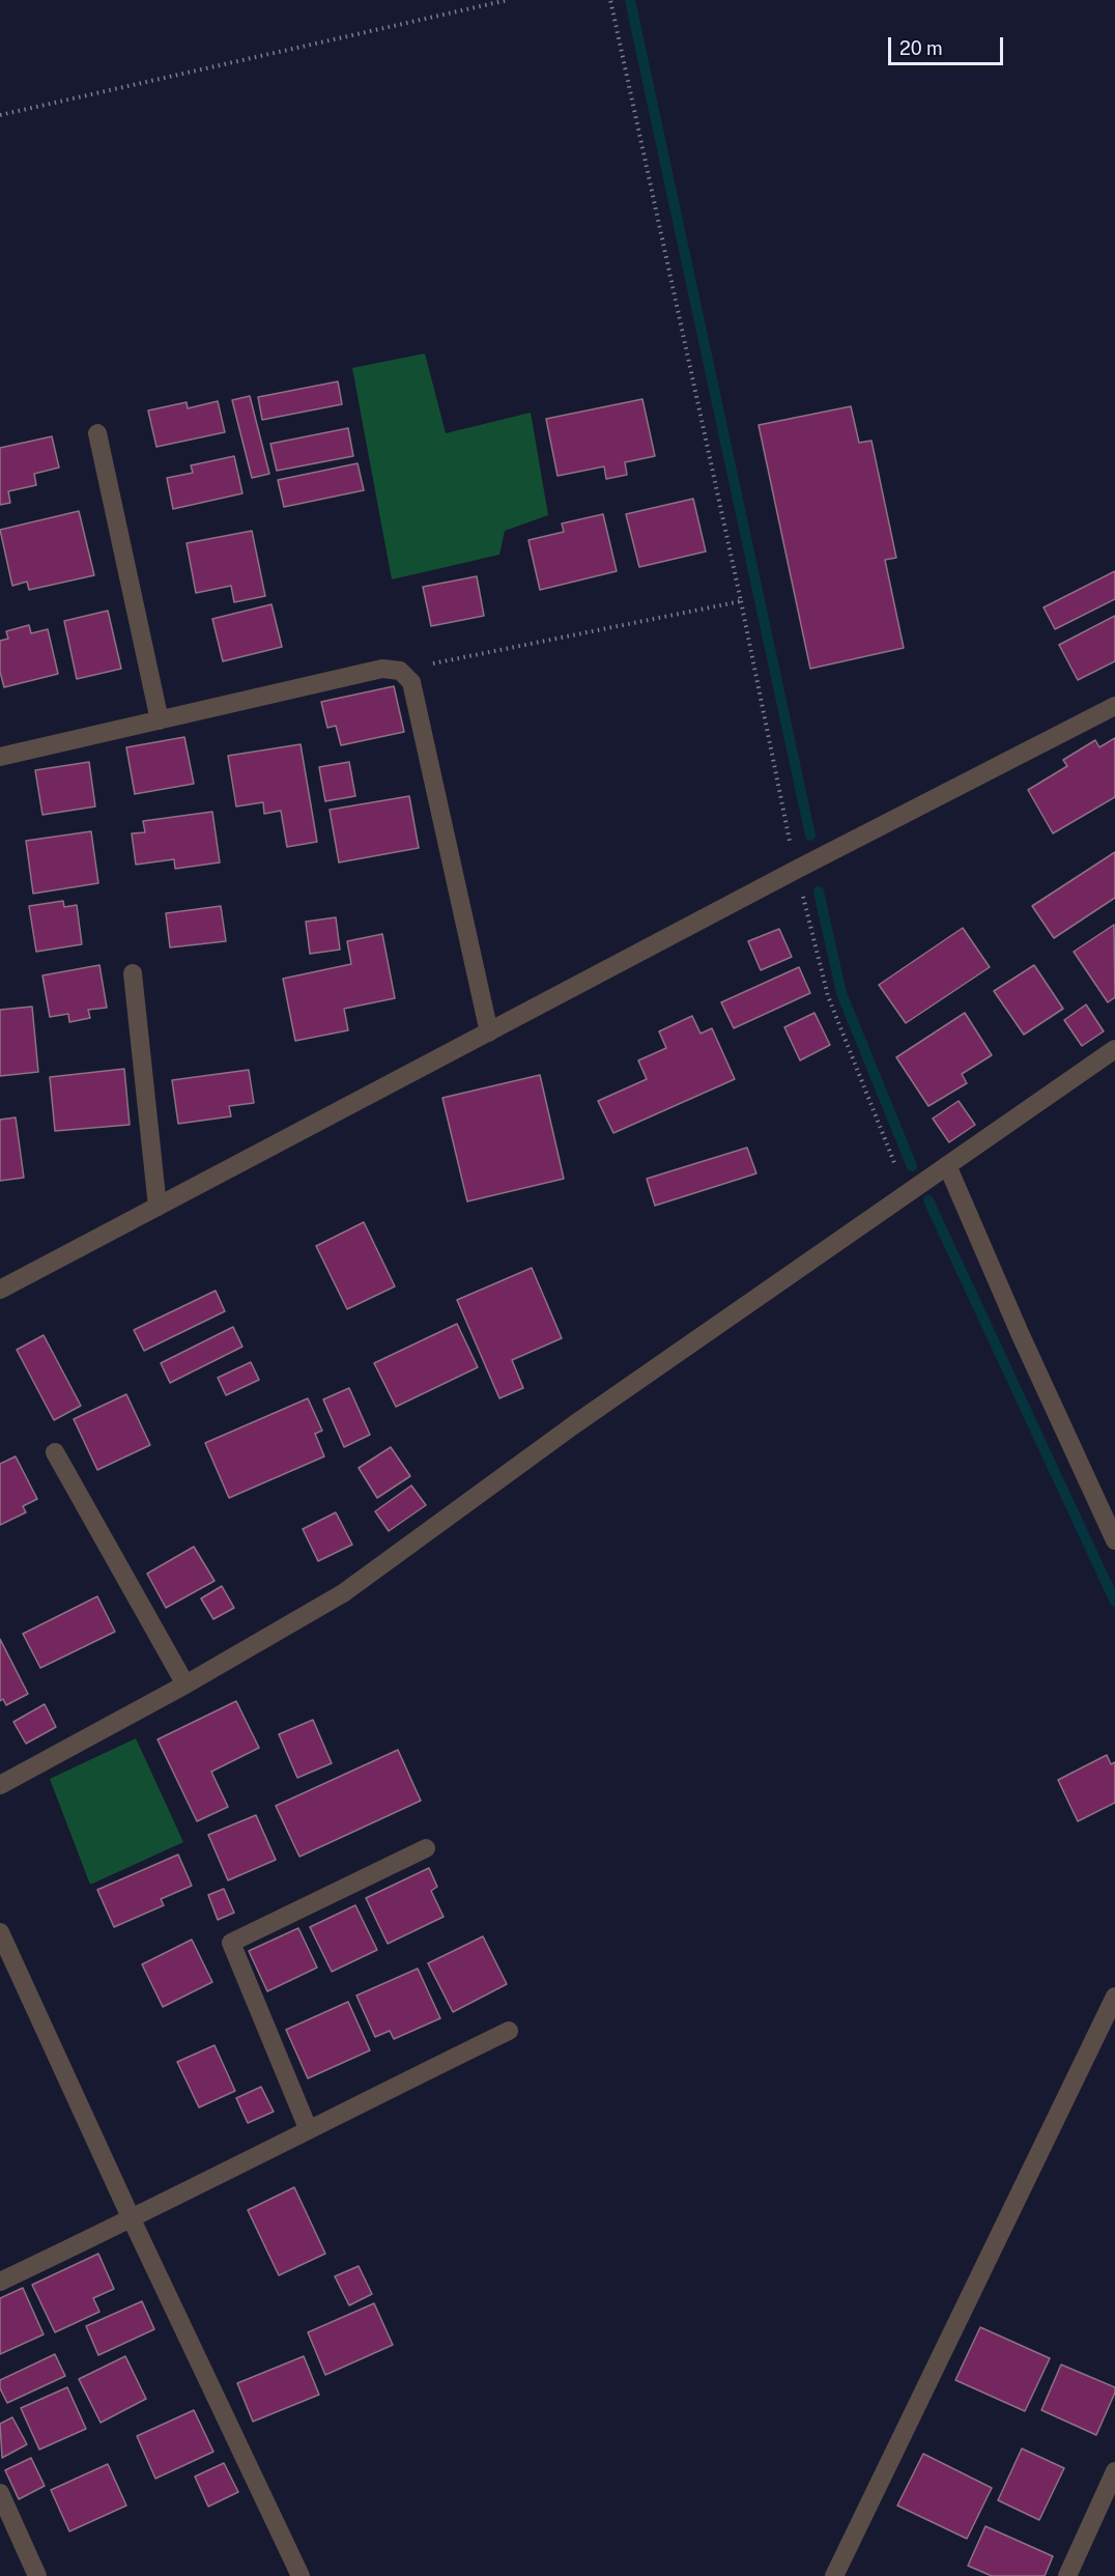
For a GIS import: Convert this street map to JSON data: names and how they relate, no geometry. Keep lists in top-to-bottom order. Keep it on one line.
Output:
{"scale_bar":"20 m"}
